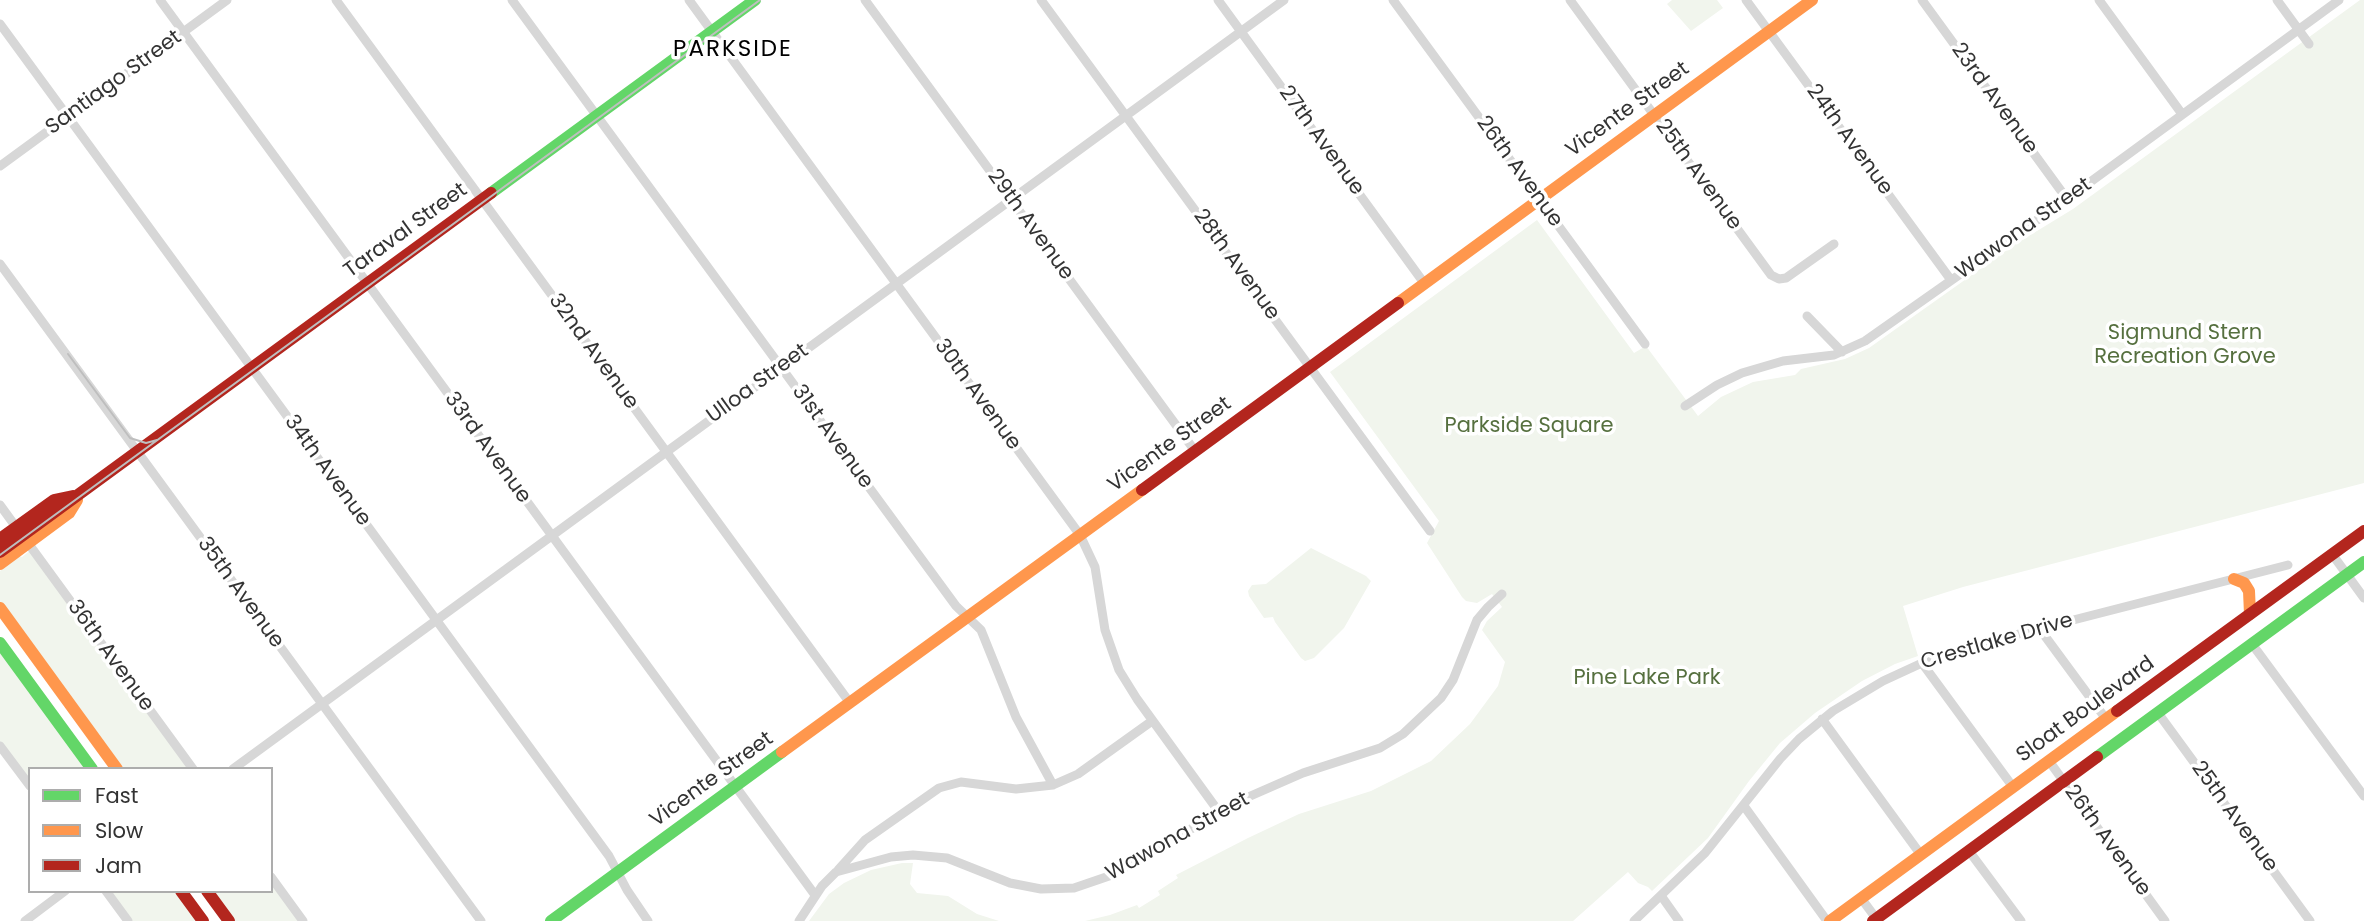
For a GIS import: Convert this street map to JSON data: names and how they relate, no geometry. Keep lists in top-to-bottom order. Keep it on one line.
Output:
{"streets":{"street":["Santiago Street","23rd Avenue","Vicente Street","24th Avenue","27th Avenue","26th Avenue","25th Avenue","29th Avenue","Wawona Street","Taraval Street","28th Avenue","32nd Avenue","Ulloa Street","30th Avenue","31st Avenue","33rd Avenue","34th Avenue","35th Avenue","Crestlake Drive","36th Avenue","Sloat Boulevard"]},"crossings":[["Santiago Street","33rd Avenue"],["Santiago Street","34th Avenue"],["23rd Avenue","Wawona Street"],["Vicente Street","24th Avenue"],["Vicente Street","27th Avenue"],["Vicente Street","26th Avenue"],["Vicente Street","25th Avenue"],["Vicente Street","29th Avenue"],["Vicente Street","28th Avenue"],["Vicente Street","32nd Avenue"],["Vicente Street","30th Avenue"],["Vicente Street","31st Avenue"],["Vicente Street","33rd Avenue"],["Vicente Street","34th Avenue"],["24th Avenue","Wawona Street"],["27th Avenue","Ulloa Street"],["26th Avenue","Sloat Boulevard"],["29th Avenue","Ulloa Street"],["Wawona Street","30th Avenue"],["Taraval Street","32nd Avenue"],["Taraval Street","30th Avenue"],["Taraval Street","31st Avenue"],["Taraval Street","33rd Avenue"],["Taraval Street","34th Avenue"],["Taraval Street","35th Avenue"],["Taraval Street","36th Avenue"],["28th Avenue","Ulloa Street"],["32nd Avenue","Ulloa Street"],["Ulloa Street","30th Avenue"],["Ulloa Street","31st Avenue"],["Ulloa Street","33rd Avenue"],["Ulloa Street","34th Avenue"],["Ulloa Street","35th Avenue"]],"districts":["PARKSIDE"],"parks":["Sigmund Stern Recreation Grove","Parkside Square","Pine Lake Park"],"legend":["Fast","Slow","Jam"]}
